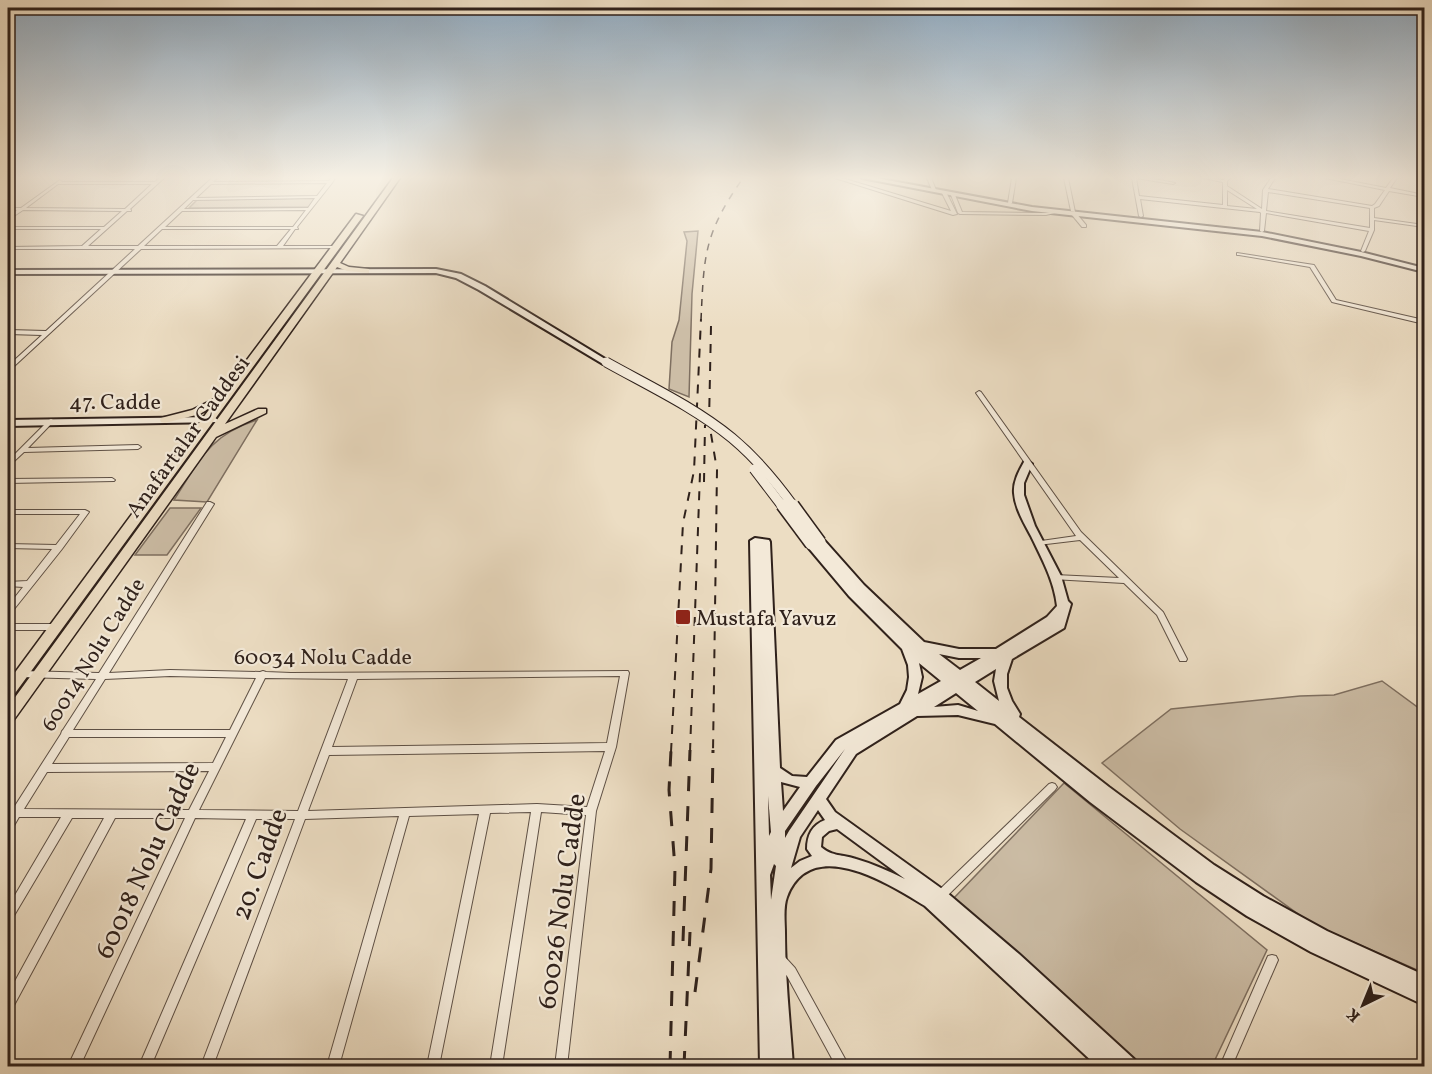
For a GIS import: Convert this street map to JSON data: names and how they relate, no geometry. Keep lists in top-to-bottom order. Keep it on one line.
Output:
{"streets":{"main road":["Anafartalar Caddesi"],"street":["47. Cadde","60014 Nolu Cadde","60034 Nolu Cadde","60018 Nolu Cadde","20. Cadde","60026 Nolu Cadde"]},"crossings":[["47. Cadde","Anafartalar Caddesi"],["Anafartalar Caddesi","60034 Nolu Cadde"],["60014 Nolu Cadde","60034 Nolu Cadde"],["60034 Nolu Cadde","60018 Nolu Cadde"],["60034 Nolu Cadde","20. Cadde"],["60034 Nolu Cadde","60026 Nolu Cadde"]],"places":{"transit":["Mustafa Yavuz"]},"north":"bottom left"}
